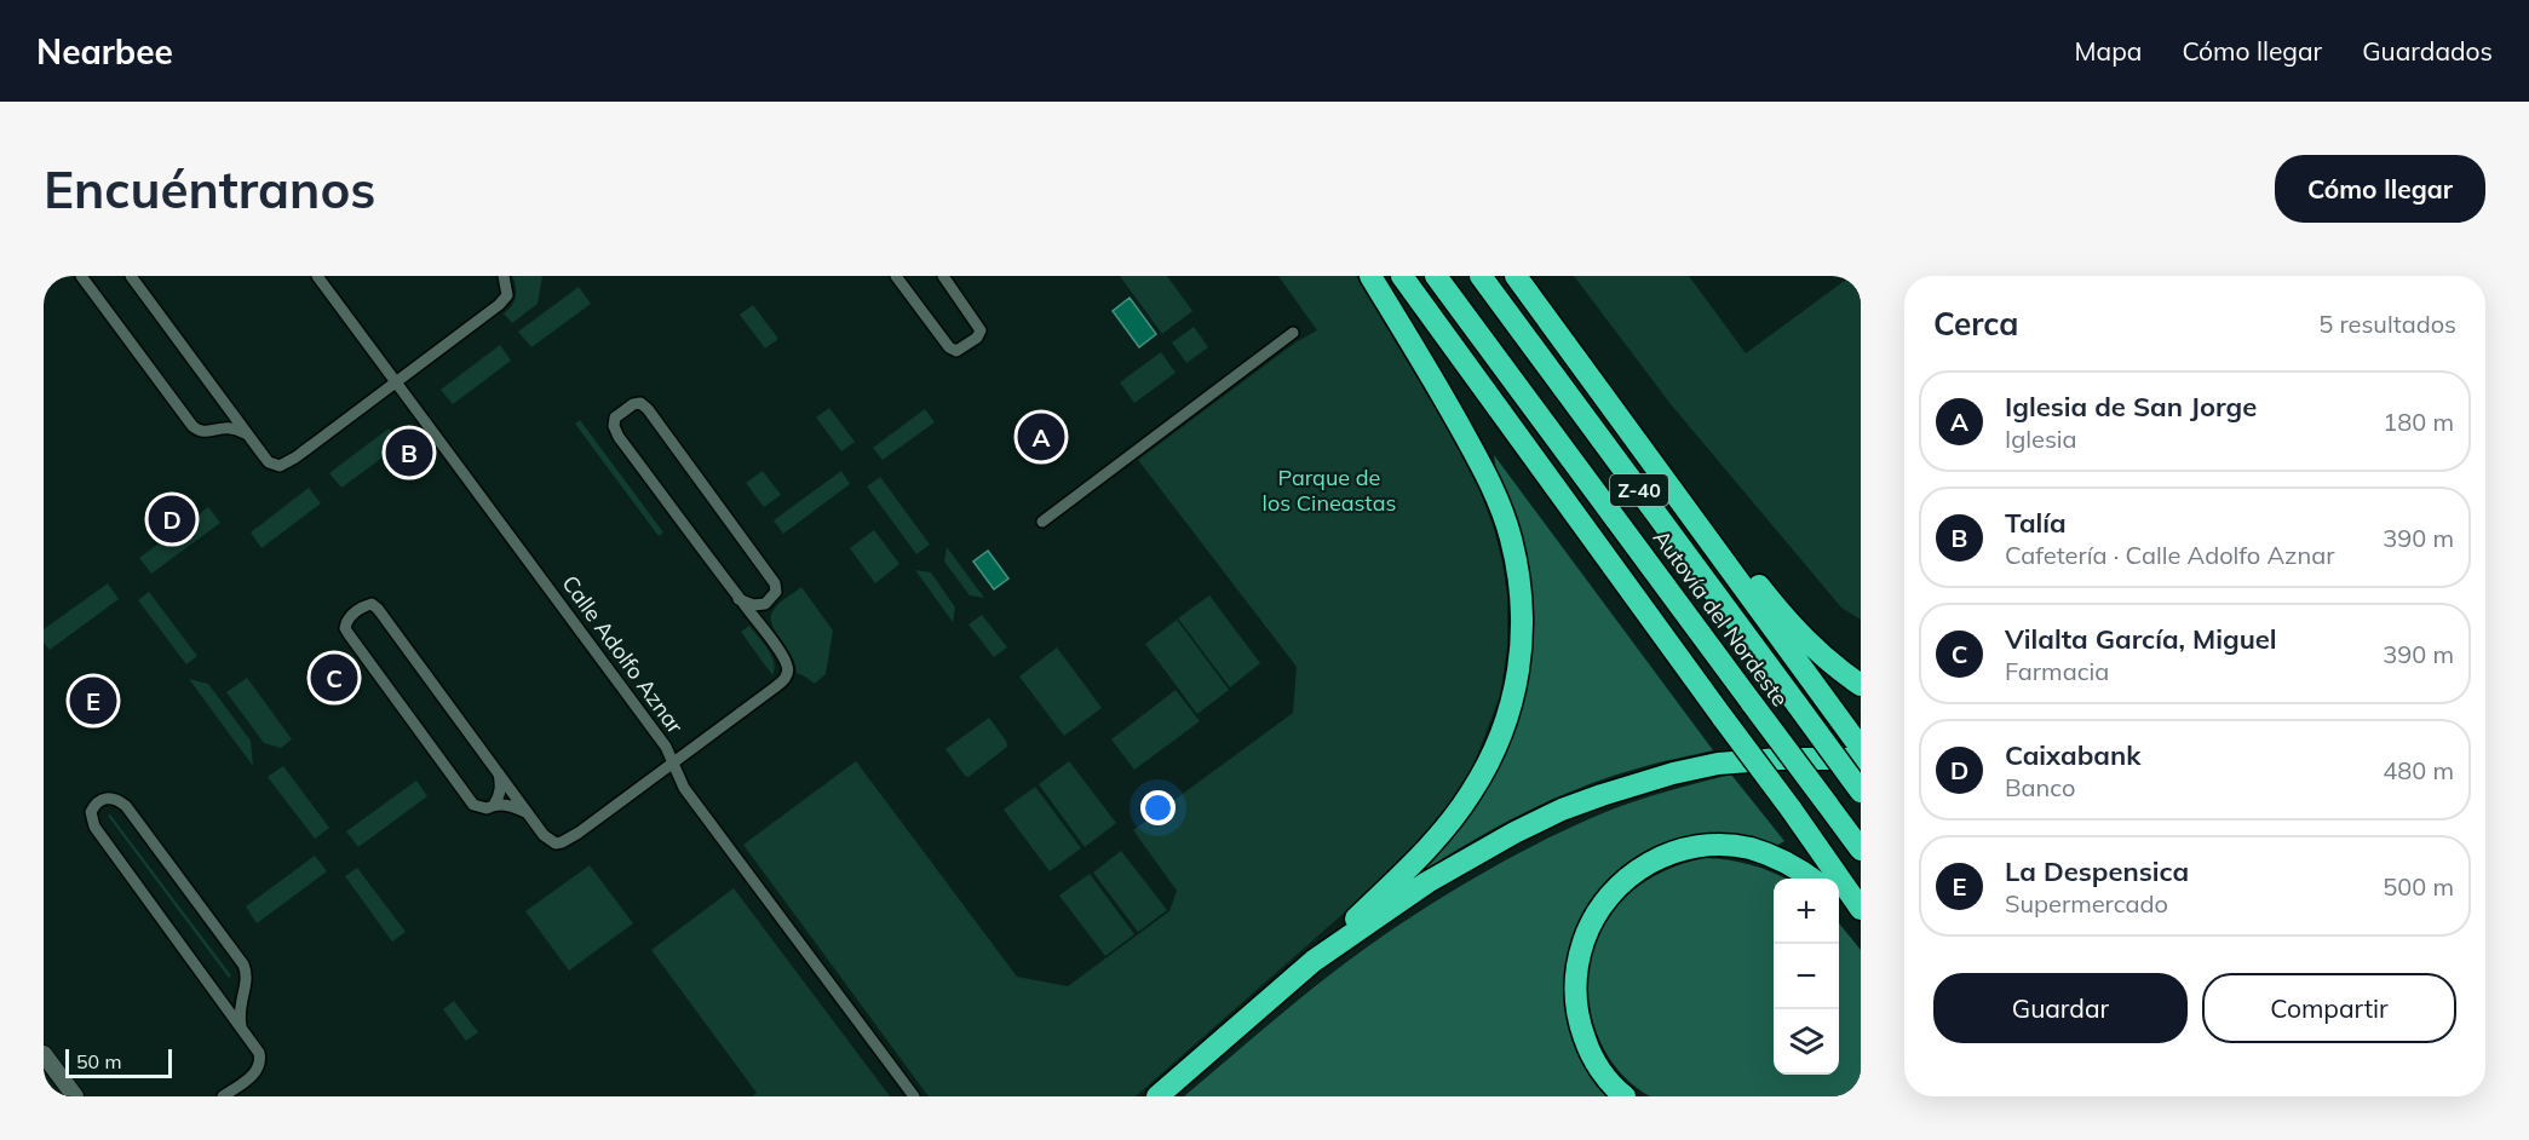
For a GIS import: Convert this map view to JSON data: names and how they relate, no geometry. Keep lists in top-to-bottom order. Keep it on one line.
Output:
{"streets":{"highway":["Z-40","Autovía del Nordeste"],"street":["Calle Adolfo Aznar"]},"parks":["Parque de los Cineastas"],"scale_bar":"50 m","page":{"header":"Nearbee","nav":["Mapa","Cómo llegar","Guardados"],"buttons":["Cómo llegar",["Guardar","Compartir"]],"title":"Encuéntranos","heading":["Cerca","5 resultados"],"list":[{"mark":"A","name":"Iglesia de San Jorge","note":"Iglesia","value":"180 m"},{"mark":"B","name":"Talía","note":"Cafetería · Calle Adolfo Aznar","value":"390 m"},{"mark":"C","name":"Vilalta García, Miguel","note":"Farmacia","value":"390 m"},{"mark":"D","name":"Caixabank","note":"Banco","value":"480 m"},{"mark":"E","name":"La Despensica","note":"Supermercado","value":"500 m"}],"pins":["A","B","D","C","E"],"map_buttons":["+","−"],"scale":"50 m"}}
